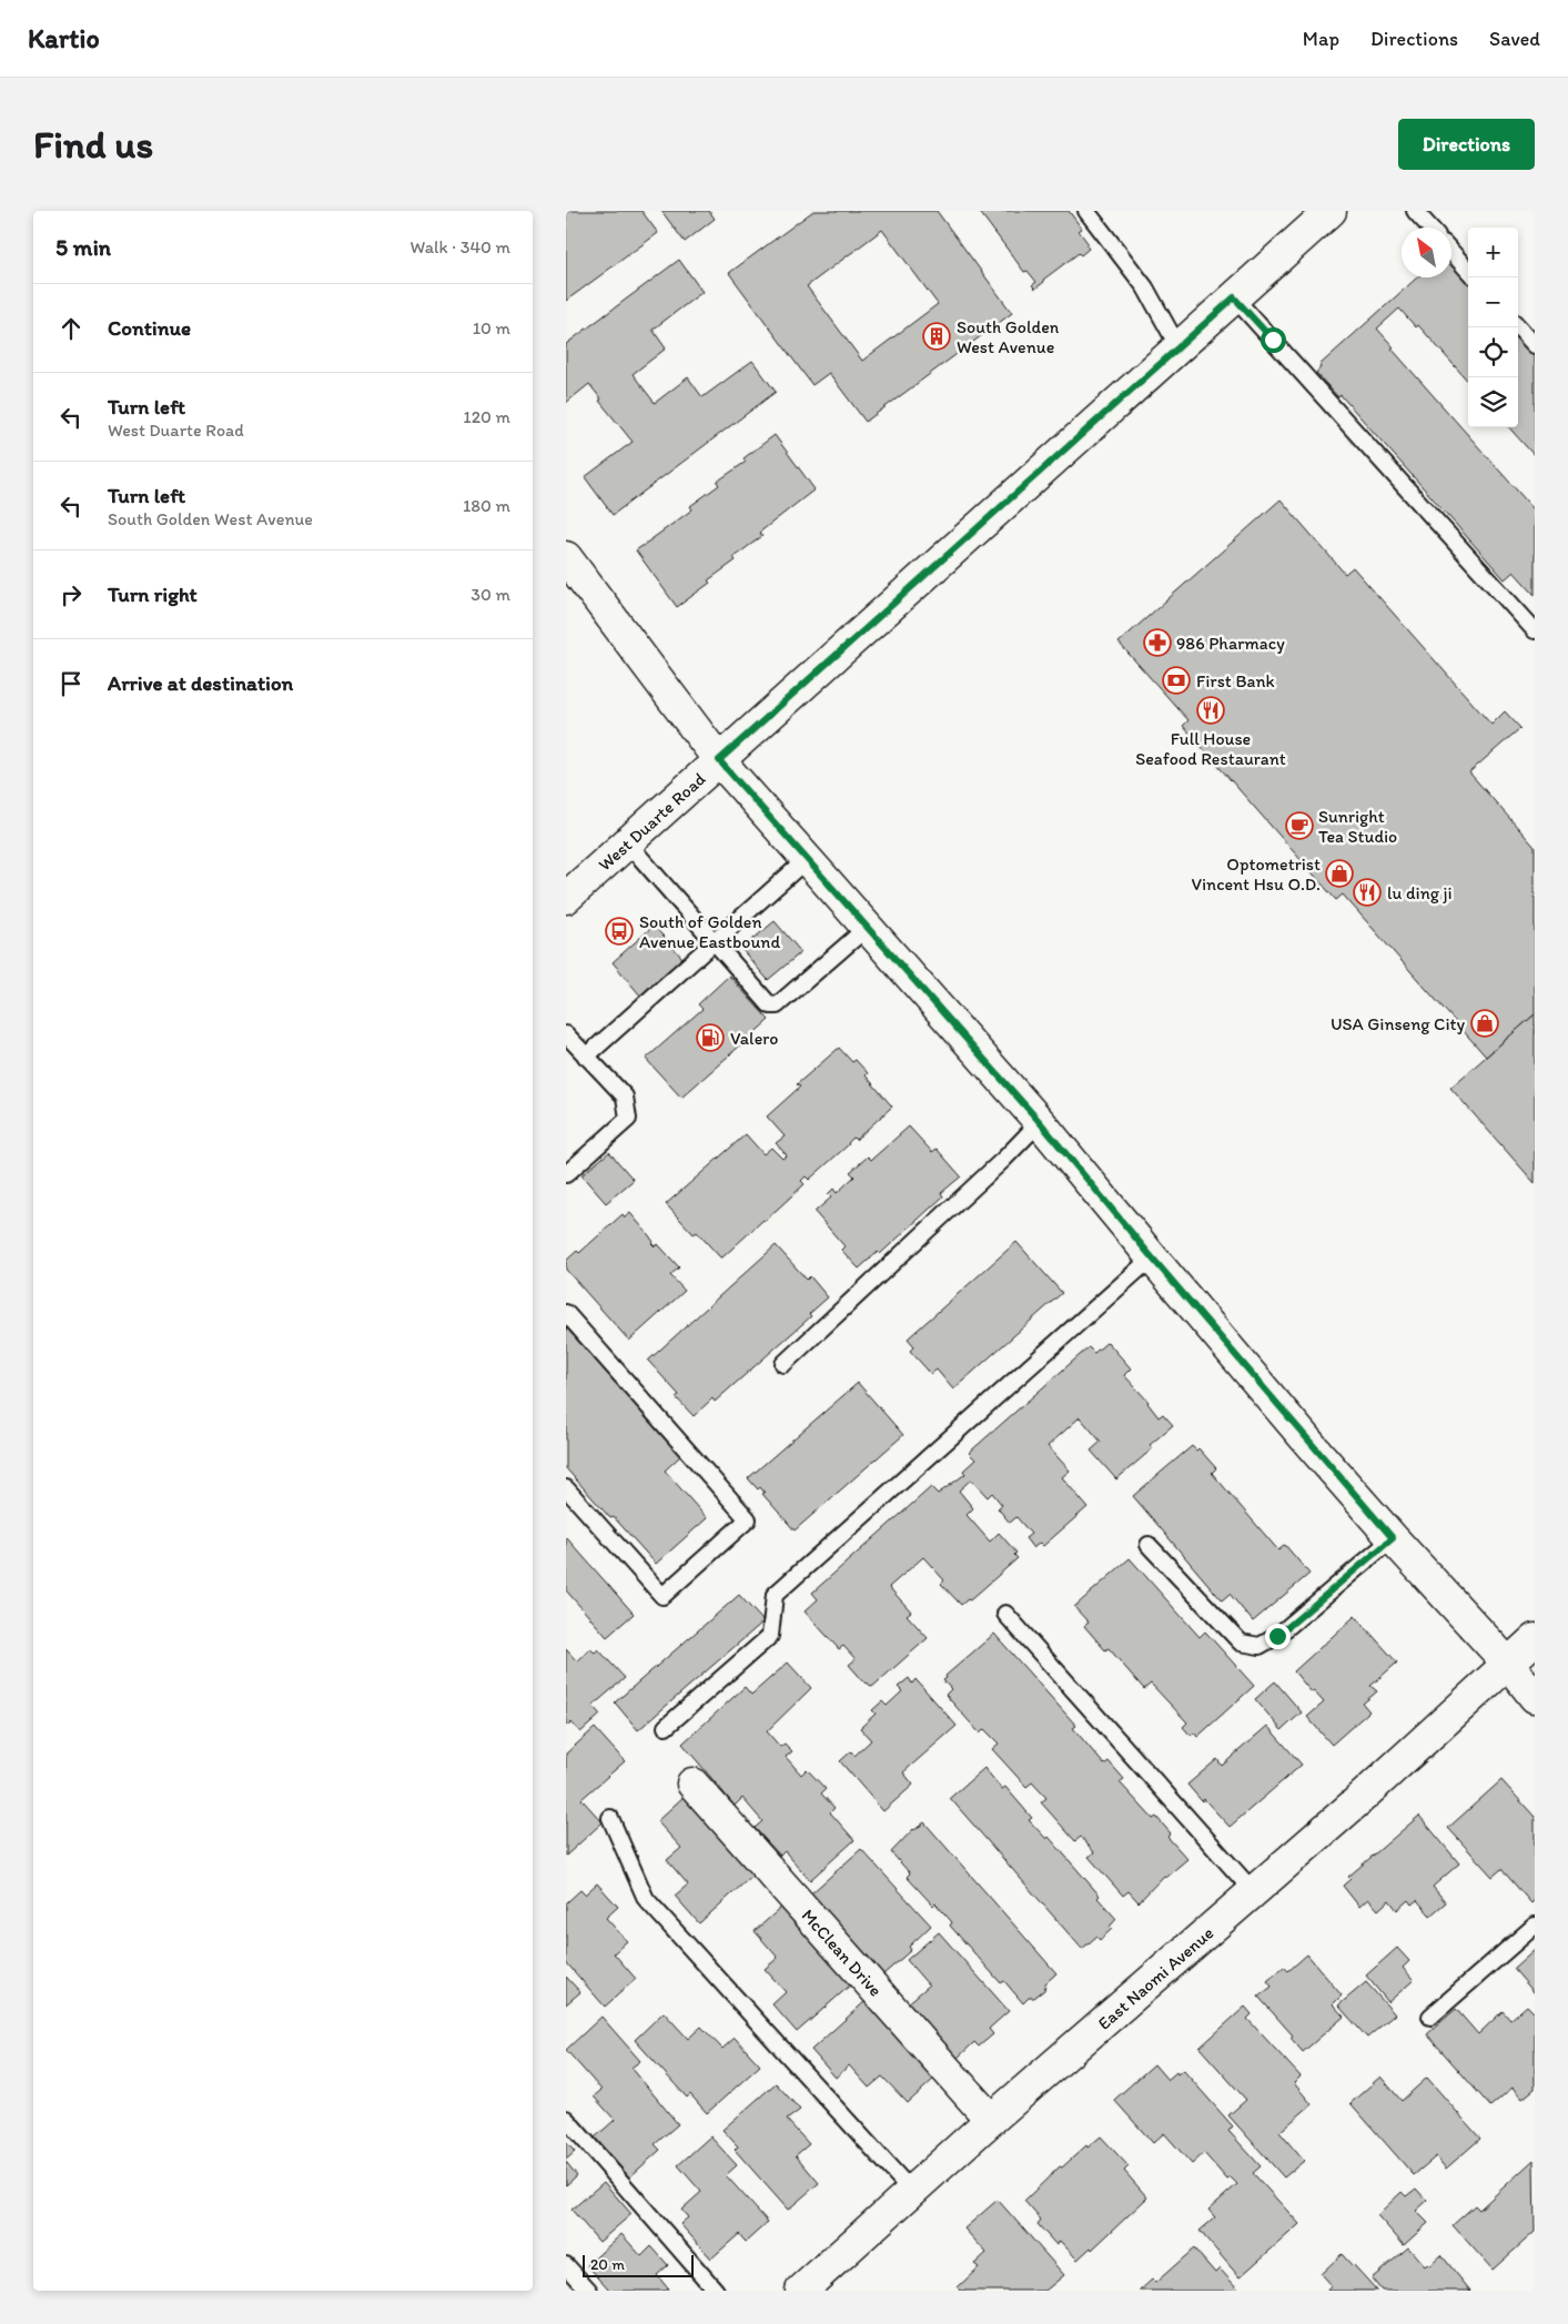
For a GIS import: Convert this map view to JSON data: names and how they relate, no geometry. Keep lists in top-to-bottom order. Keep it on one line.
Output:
{"streets":{"street":["West Duarte Road","McClean Drive","East Naomi Avenue"]},"crossings":[["McClean Drive","East Naomi Avenue"]],"places":{"building":["South Golden West Avenue"],"pharmacy":["986 Pharmacy"],"bank":["First Bank"],"restaurant":["Full House Seafood Restaurant","lu ding ji"],"cafe":["Sunright Tea Studio"],"shop":["Optometrist Vincent Hsu O.D.","USA Ginseng City"],"bus stop":["South of Golden Avenue Eastbound"],"fuel station":["Valero"]},"scale_bar":"20 m","north":"top left","page":{"header":"Kartio","nav":["Map","Directions","Saved"],"buttons":"Directions","title":"Find us","heading":["5 min","Walk · 340 m"],"map_buttons":["+","−"],"list":[["Continue","10 m"],["Turn left","West Duarte Road","120 m"],["Turn left","South Golden West Avenue","180 m"],["Turn right","30 m"],"Arrive at destination"],"scale":"20 m"}}
